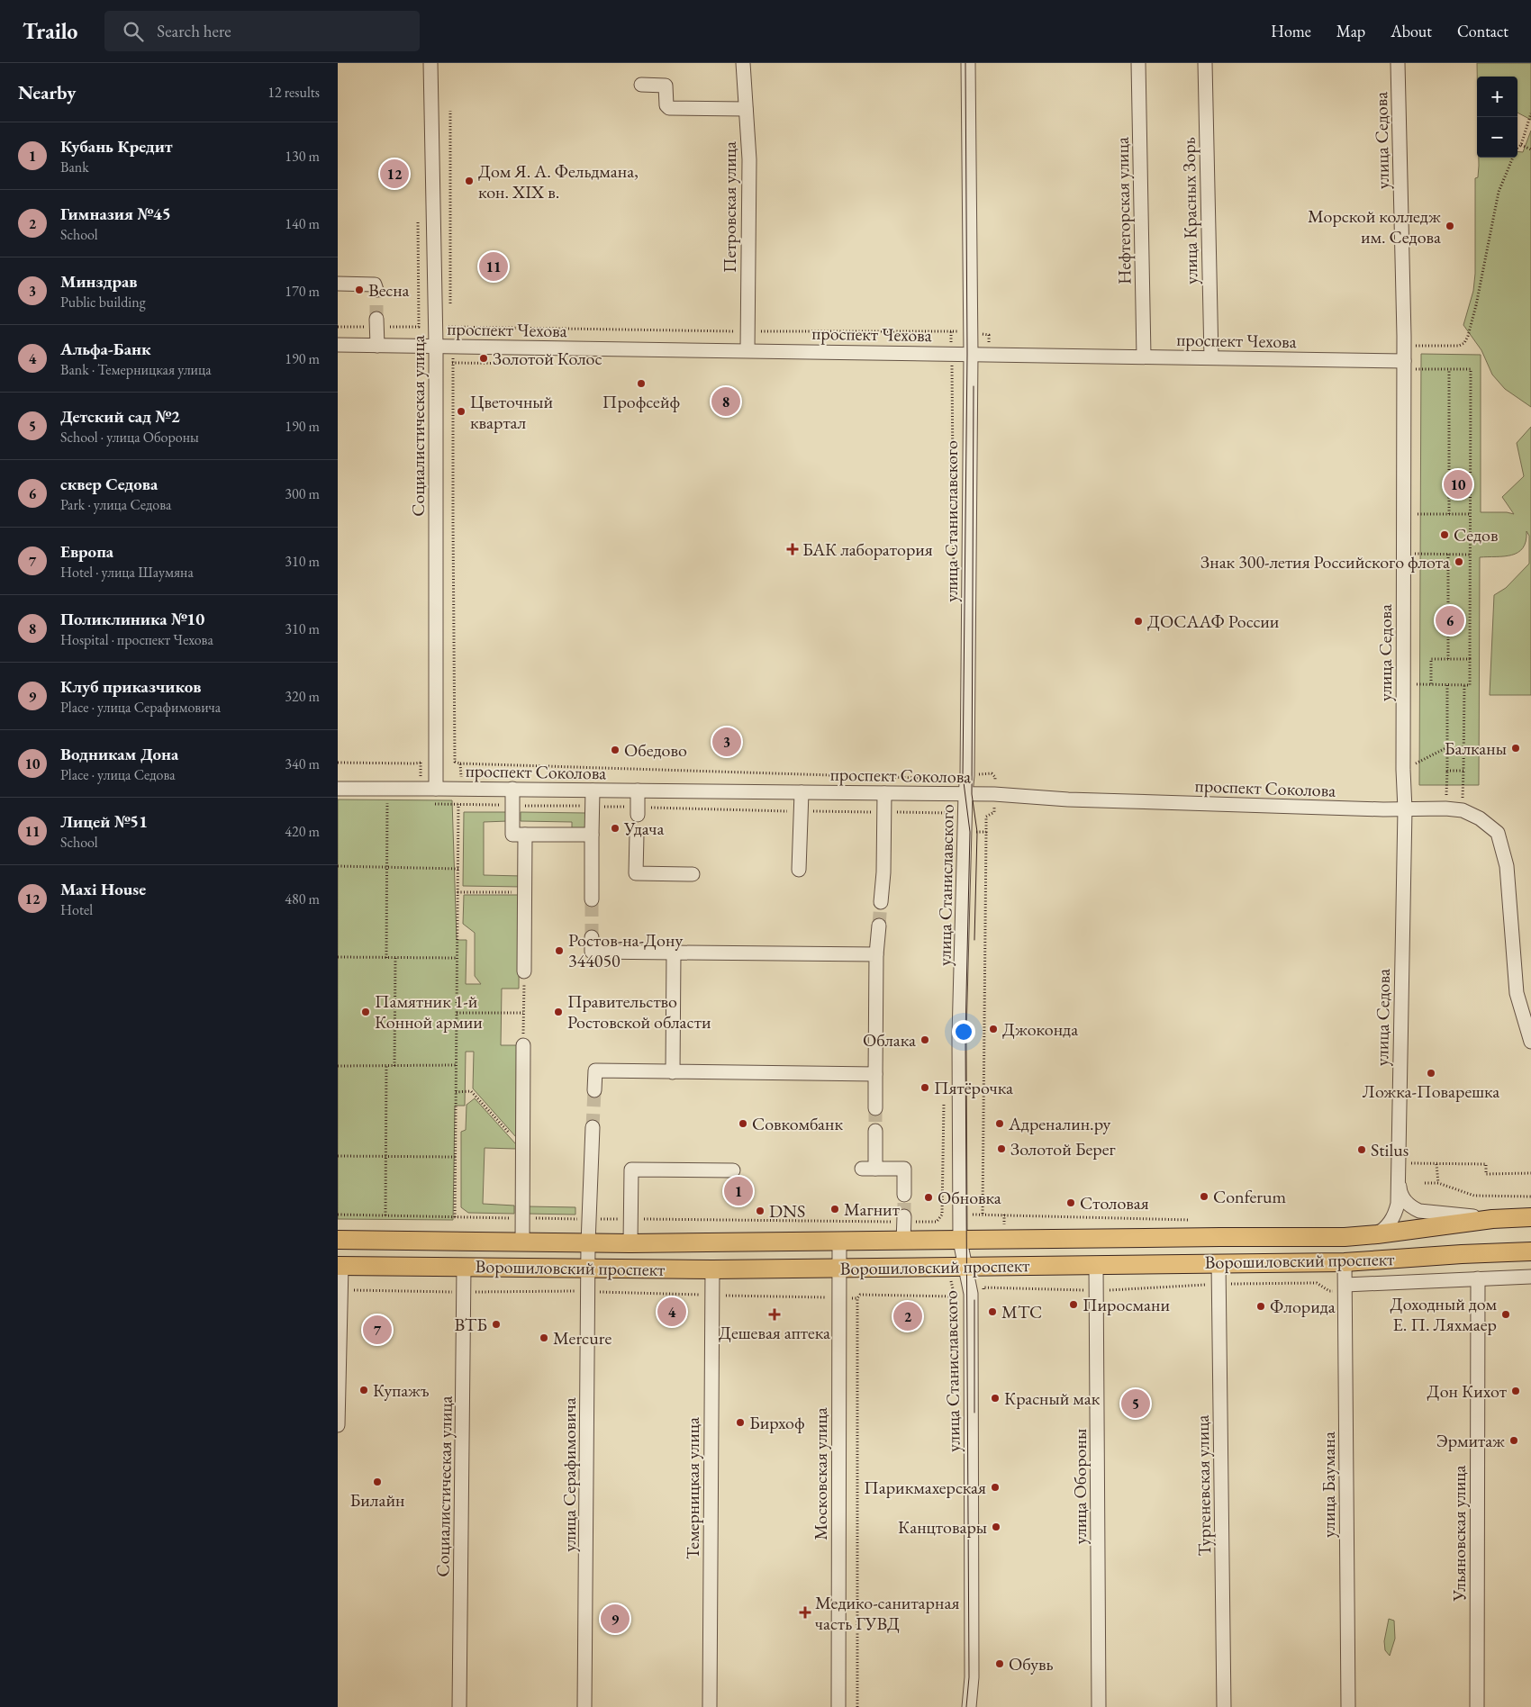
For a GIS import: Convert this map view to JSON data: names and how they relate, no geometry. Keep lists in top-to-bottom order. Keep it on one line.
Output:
{"streets":{"main road":["Ворошиловский проспект"],"street":["улица Седова","Петровская улица","Нефтегорская улица","улица Красных Зорь","проспект Чехова","Социалистическая улица","улица Станиславского","проспект Соколова","Московская улица","улица Серафимовича","улица Баумана","Тургеневская улица","улица Обороны","Темерницкая улица","Ульяновская улица"]},"crossings":[["улица Седова","проспект Чехова"],["улица Седова","проспект Соколова"],["улица Седова","Ворошиловский проспект"],["Петровская улица","проспект Чехова"],["Нефтегорская улица","проспект Чехова"],["улица Красных Зорь","проспект Чехова"],["проспект Чехова","Социалистическая улица"],["проспект Чехова","улица Станиславского"],["Социалистическая улица","проспект Соколова"],["Социалистическая улица","Ворошиловский проспект"],["улица Станиславского","проспект Соколова"],["улица Станиславского","Ворошиловский проспект"],["Ворошиловский проспект","Московская улица"],["Ворошиловский проспект","улица Серафимовича"],["Ворошиловский проспект","улица Баумана"],["Ворошиловский проспект","Тургеневская улица"],["Ворошиловский проспект","улица Обороны"],["Ворошиловский проспект","Темерницкая улица"],["Ворошиловский проспект","Ульяновская улица"]],"places":{"other":["Дом Я. А. Фельдмана, кон. ХIХ в.","Морской колледж им. Седова","Весна","Золотой Колос","Профсейф","Цветочный квартал","Седов","Знак 300-летия Российского флота","ДОСААФ России","Балканы","Обедово","Удача","Ростов-на-Дону 344050","Памятник 1-й Конной армии","Правительство Ростовской области","Джоконда","Облака","Ложка-Поварешка","Пятёрочка","Совкомбанк","Адреналин.ру","Золотой Берег","Stilus","Conferum","Обновка","Столовая","Магнит","DNS","Пиросмани","Флорида","МТС","Доходный дом Е. П. Ляхмаер","ВТБ","Mercure","Купажъ","Дон Кихот","Красный мак","Бирхоф","Эрмитаж","Билайн","Парикмахерская","Канцтовары","Обувь"],"health":["БАК лаборатория","Дешевая аптека","Медико-санитарная часть ГУВД"]},"page":{"header":"Trailo","search":"Search here","nav":["Home","Map","About","Contact"],"heading":["Nearby","12 results"],"map_buttons":["+","−"],"list":[{"mark":"1","name":"Кубань Кредит","note":"Bank","value":"130 m"},{"mark":"2","name":"Гимназия №45","note":"School","value":"140 m"},{"mark":"3","name":"Минздрав","note":"Public building","value":"170 m"},{"mark":"4","name":"Альфа-Банк","note":"Bank · Темерницкая улица","value":"190 m"},{"mark":"5","name":"Детский сад №2","note":"School · улица Обороны","value":"190 m"},{"mark":"6","name":"сквер Седова","note":"Park · улица Седова","value":"300 m"},{"mark":"7","name":"Европа","note":"Hotel · улица Шаумяна","value":"310 m"},{"mark":"8","name":"Поликлиника №10","note":"Hospital · проспект Чехова","value":"310 m"},{"mark":"9","name":"Клуб приказчиков","note":"Place · улица Серафимовича","value":"320 m"},{"mark":"10","name":"Водникам Дона","note":"Place · улица Седова","value":"340 m"},{"mark":"11","name":"Лицей №51","note":"School","value":"420 m"},{"mark":"12","name":"Maxi House","note":"Hotel","value":"480 m"}],"pins":["12","11","8","10","6","3","1","4","2","7","5","9"]}}
